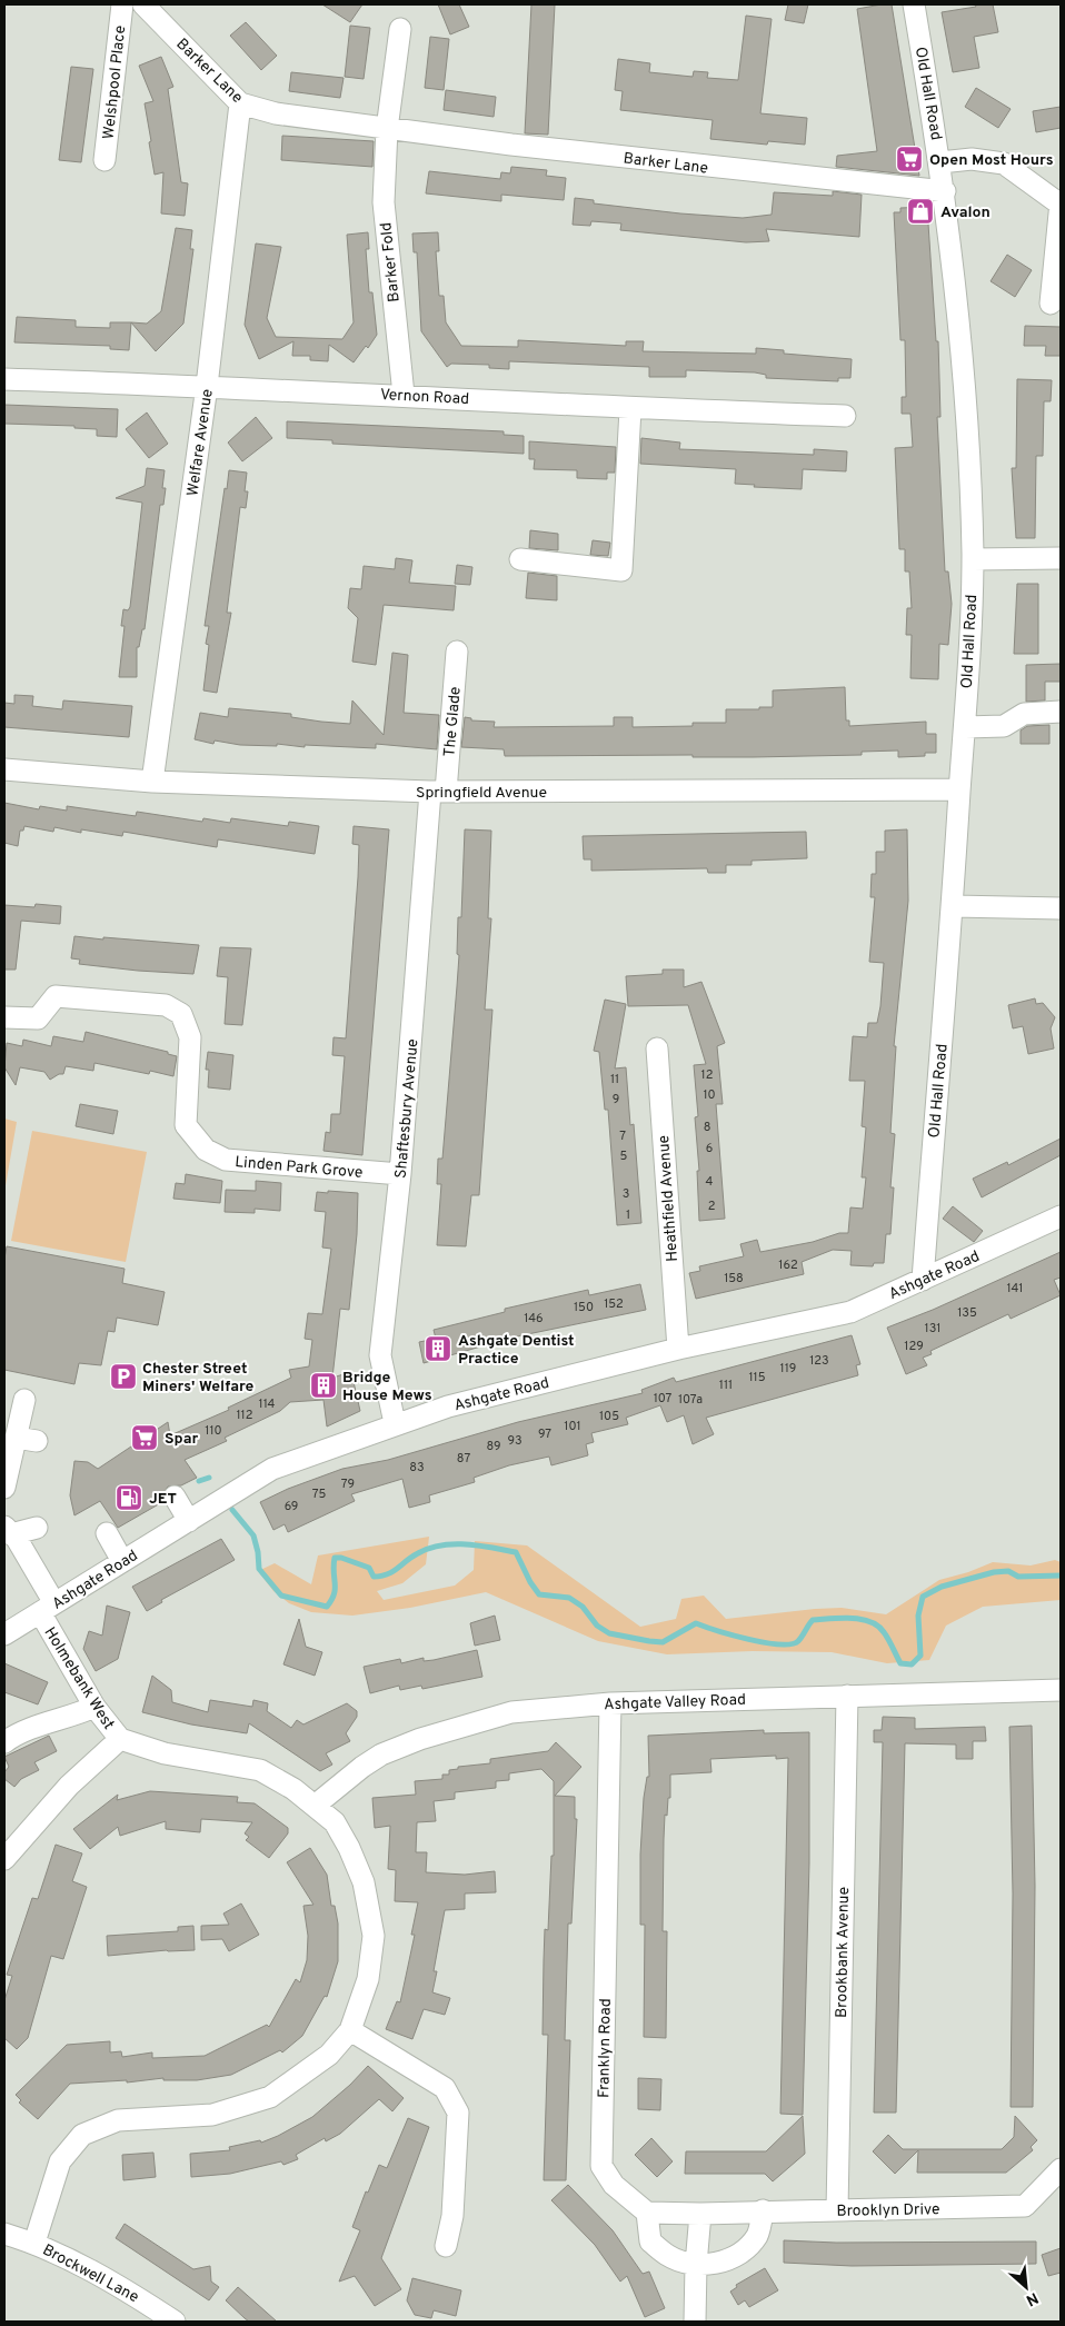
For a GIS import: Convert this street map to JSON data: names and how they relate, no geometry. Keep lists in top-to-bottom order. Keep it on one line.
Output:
{"streets":{"street":["Barker Lane","Welshpool Place","Old Hall Road","Barker Fold","Vernon Road","Welfare Avenue","The Glade","Springfield Avenue","Shaftesbury Avenue","Linden Park Grove","Heathfield Avenue","Ashgate Road","Holmebank West","Ashgate Valley Road","Brookbank Avenue","Franklyn Road","Brooklyn Drive","Brockwell Lane"]},"crossings":[["Barker Lane","Old Hall Road"],["Barker Lane","Barker Fold"],["Barker Lane","Welfare Avenue"],["Old Hall Road","Springfield Avenue"],["Old Hall Road","Ashgate Road"],["Barker Fold","Vernon Road"],["Vernon Road","Welfare Avenue"],["Welfare Avenue","Springfield Avenue"],["The Glade","Springfield Avenue"],["The Glade","Shaftesbury Avenue"],["Springfield Avenue","Shaftesbury Avenue"],["Shaftesbury Avenue","Linden Park Grove"],["Shaftesbury Avenue","Ashgate Road"],["Heathfield Avenue","Ashgate Road"],["Ashgate Road","Holmebank West"],["Holmebank West","Ashgate Valley Road"],["Holmebank West","Brockwell Lane"],["Ashgate Valley Road","Brookbank Avenue"],["Ashgate Valley Road","Franklyn Road"],["Brookbank Avenue","Brooklyn Drive"]],"places":{"supermarket":["Open Most Hours","Spar"],"shop":["Avalon"],"building":["Ashgate Dentist Practice","Bridge House Mews"],"parking":["Chester Street Miners' Welfare"],"fuel station":["JET"]},"house_numbers":["12","11","10","9","8","7","6","5","4","3","2","1","162","158","141","152","150","135","146","131","129","123","119","115","111","107","107a","114","112","105","101","110","97","93","89","87","83","79","75","69"],"north":"bottom right"}
